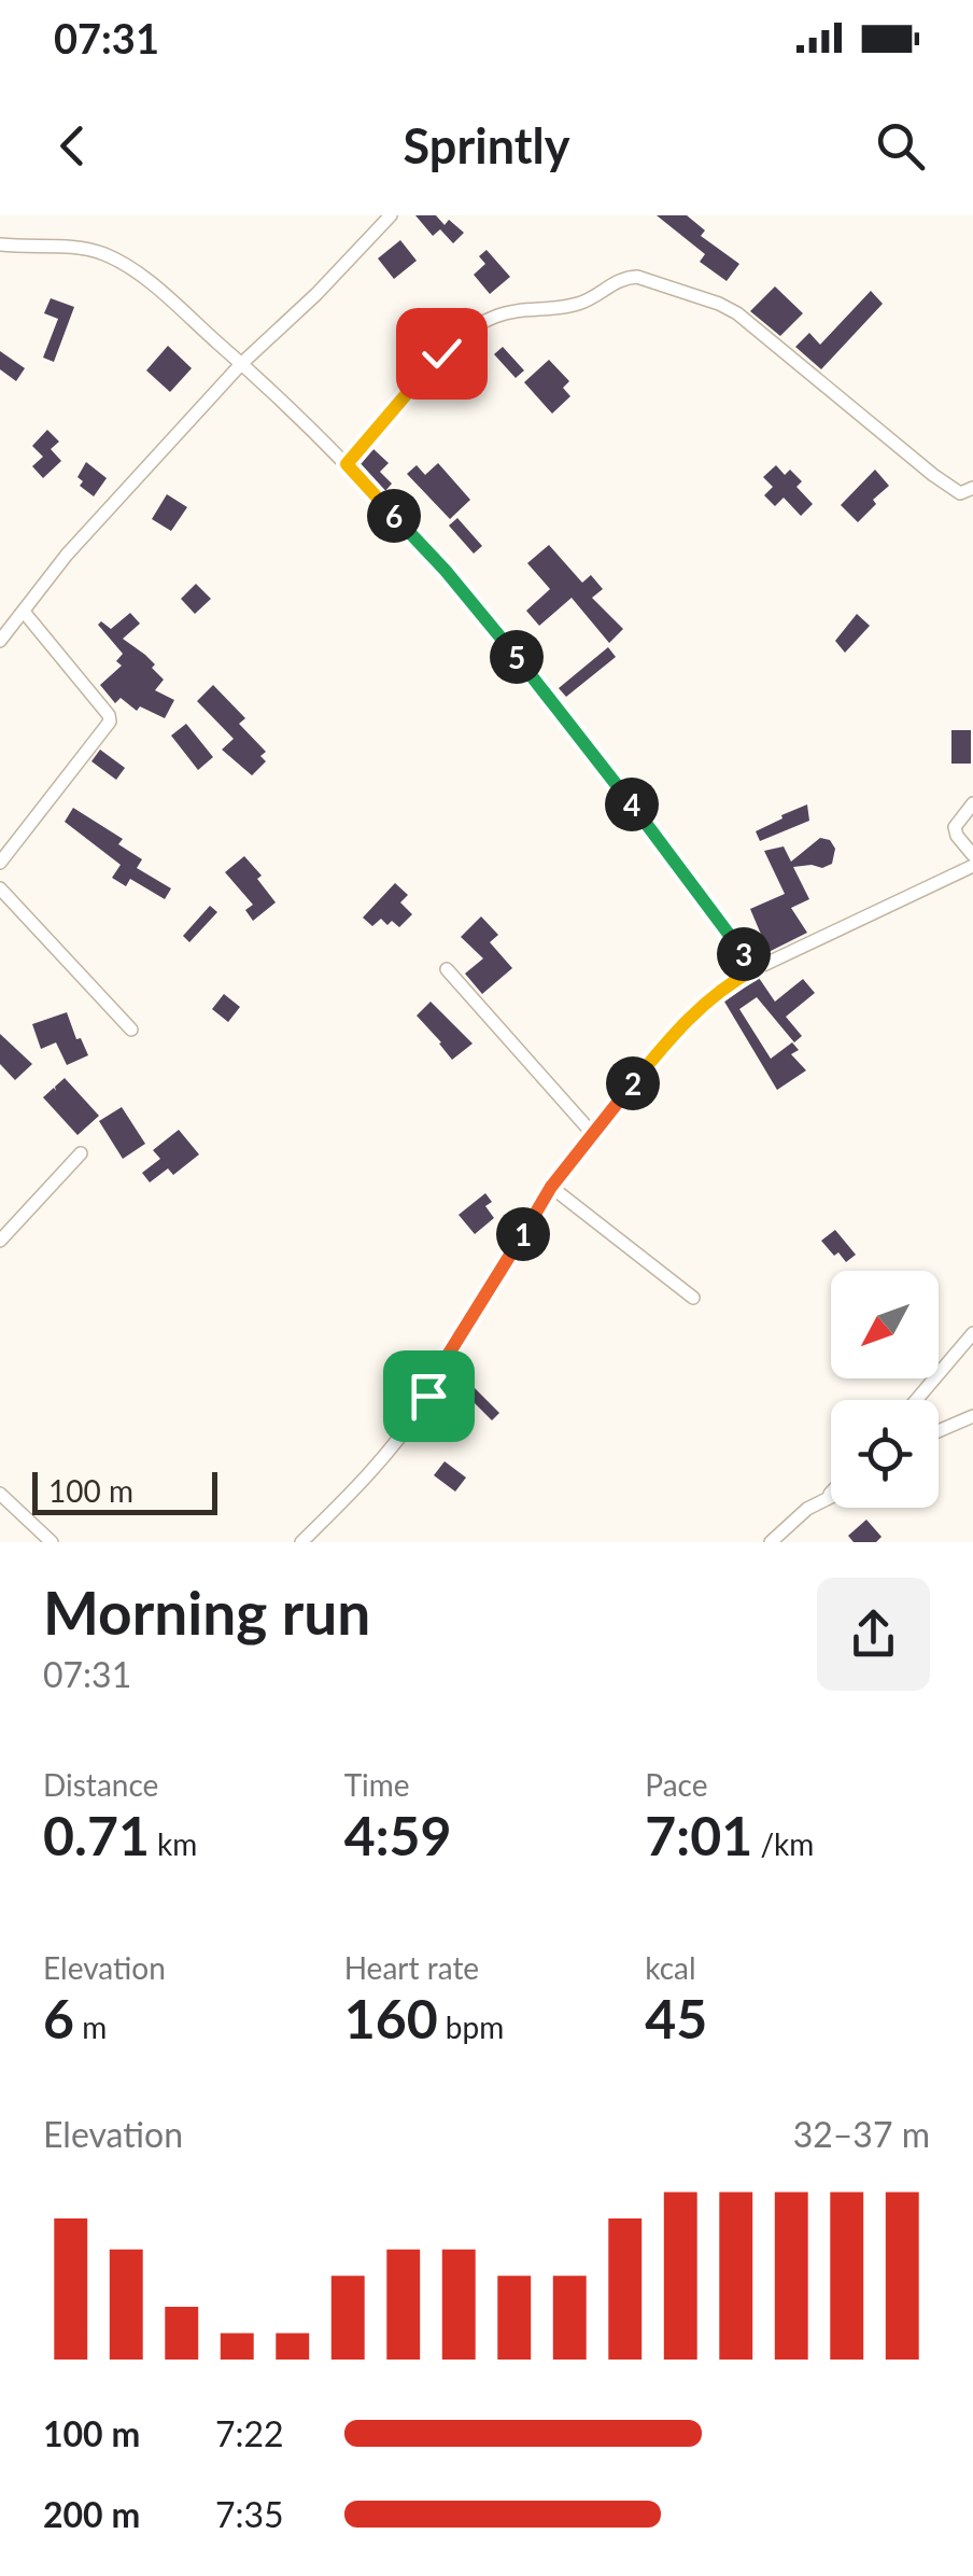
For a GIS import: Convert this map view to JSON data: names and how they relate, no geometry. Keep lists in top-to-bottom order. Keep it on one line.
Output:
{"scale_bar":"100 m","north":"bottom left","page":{"status":"07:31","header":"Sprintly","pins":["6","5","4","3","2","1"],"scale":"100 m","heading":["Morning run","07:31"],"stats":[["Distance","0.71 km"],["Time","4:59"],["Pace","7:01 /km"],["Elevation","6 m"],["Heart rate","160 bpm"],["kcal","45"]],"chart":["Elevation","32–37 m"],"list":[{"name":"100 m","note":"7:22"},{"name":"200 m","note":"7:35"}]}}
